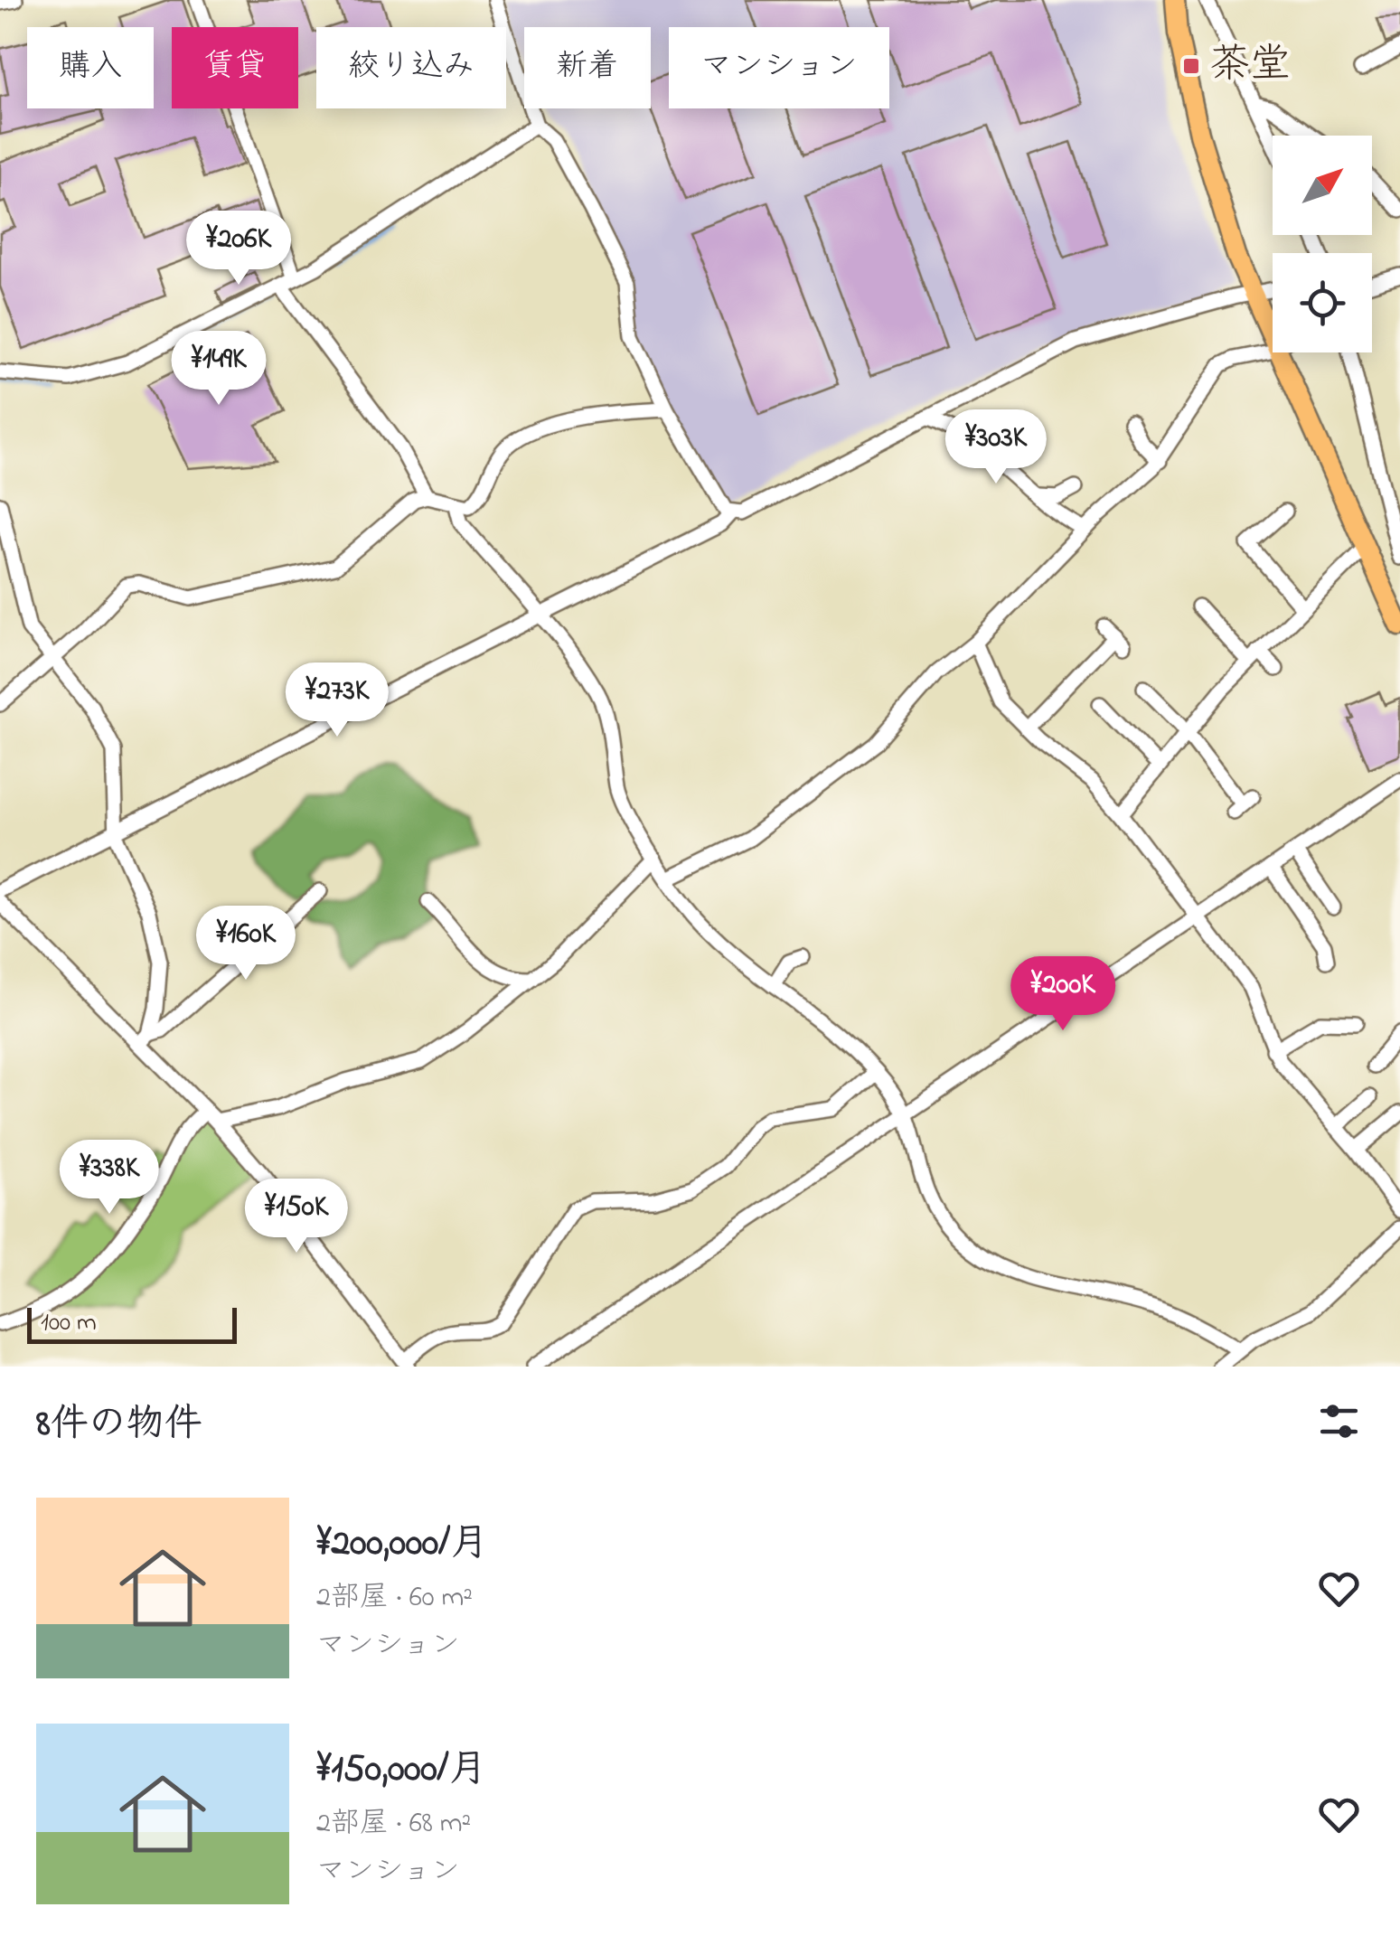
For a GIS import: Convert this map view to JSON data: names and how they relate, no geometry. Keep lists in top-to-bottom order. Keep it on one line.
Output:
{"places":{"transit":["茶堂"]},"scale_bar":"100 m","north":"top right","page":{"chip":["購入","賃貸","絞り込み","新着","マンション"],"price":["¥206K","¥149K","¥303K","¥273K","¥160K","¥200K","¥338K","¥150K"],"scale":"100 m","heading":"8件の物件","list":[{"name":"¥200,000/月","note":"2部屋 · 60 m² · マンション"},{"name":"¥150,000/月","note":"2部屋 · 68 m² · マンション"}]}}
